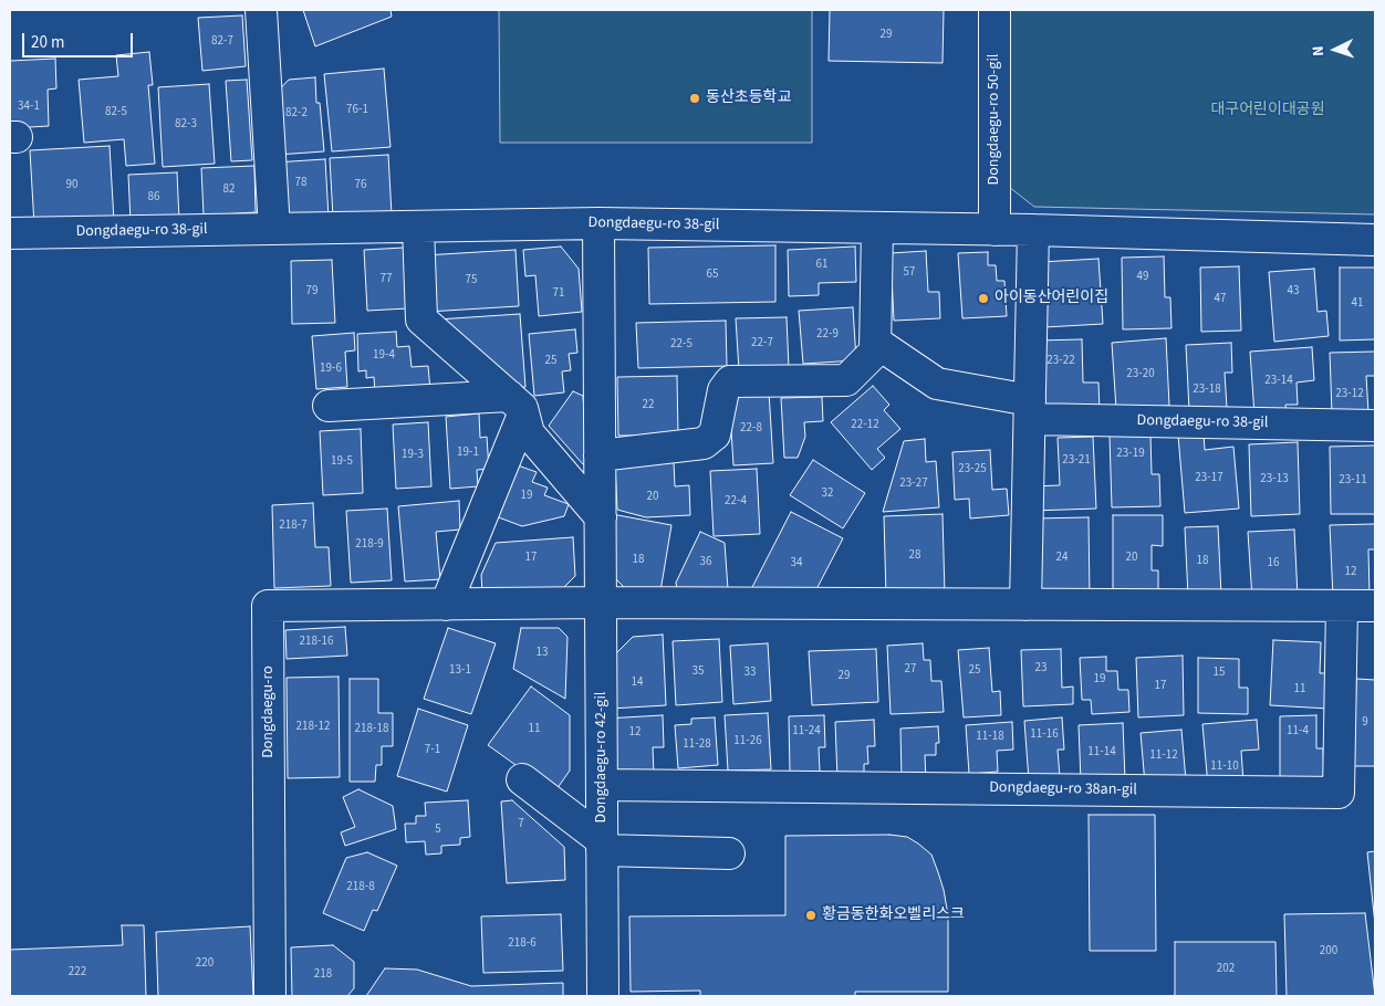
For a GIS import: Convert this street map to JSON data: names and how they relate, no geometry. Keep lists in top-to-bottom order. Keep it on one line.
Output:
{"streets":{"street":["Dongdaegu-ro 50-gil","Dongdaegu-ro 38-gil","Dongdaegu-ro","Dongdaegu-ro 42-gil","Dongdaegu-ro 38an-gil"]},"crossings":[["Dongdaegu-ro 50-gil","Dongdaegu-ro 38-gil"],["Dongdaegu-ro 38-gil","Dongdaegu-ro 42-gil"],["Dongdaegu-ro","Dongdaegu-ro 42-gil"],["Dongdaegu-ro 42-gil","Dongdaegu-ro 38an-gil"]],"parks":["대구어린이대공원"],"places":["동산초등학교","아이동산어린이집","황금동한화오벨리스크"],"house_numbers":["29","82-7","34-1","76-1","82-5","82-2","82-3","78","90","76","82","86","61","57","65","49","77","75","79","43","71","47","41","22-9","22-7","22-5","19-4","25","23-22","19-6","23-20","23-14","23-18","23-12","22","22-12","22-8","19-1","23-19","19-3","23-21","19-5","23-25","23-17","23-13","23-11","23-27","32","19","20","22-4","218-7","218-9","28","17","24","20","18","18","36","34","16","12","218-16","13","23","27","13-1","25","35","33","15","29","19","14","17","11","9","218-12","218-18","11","11-24","11-4","12","11-16","11-18","11-26","11-28","7-1","11-14","11-12","11-10","7","5","218-8","218-6","200","220","202","222","218"],"scale_bar":"20 m","north":"left"}
